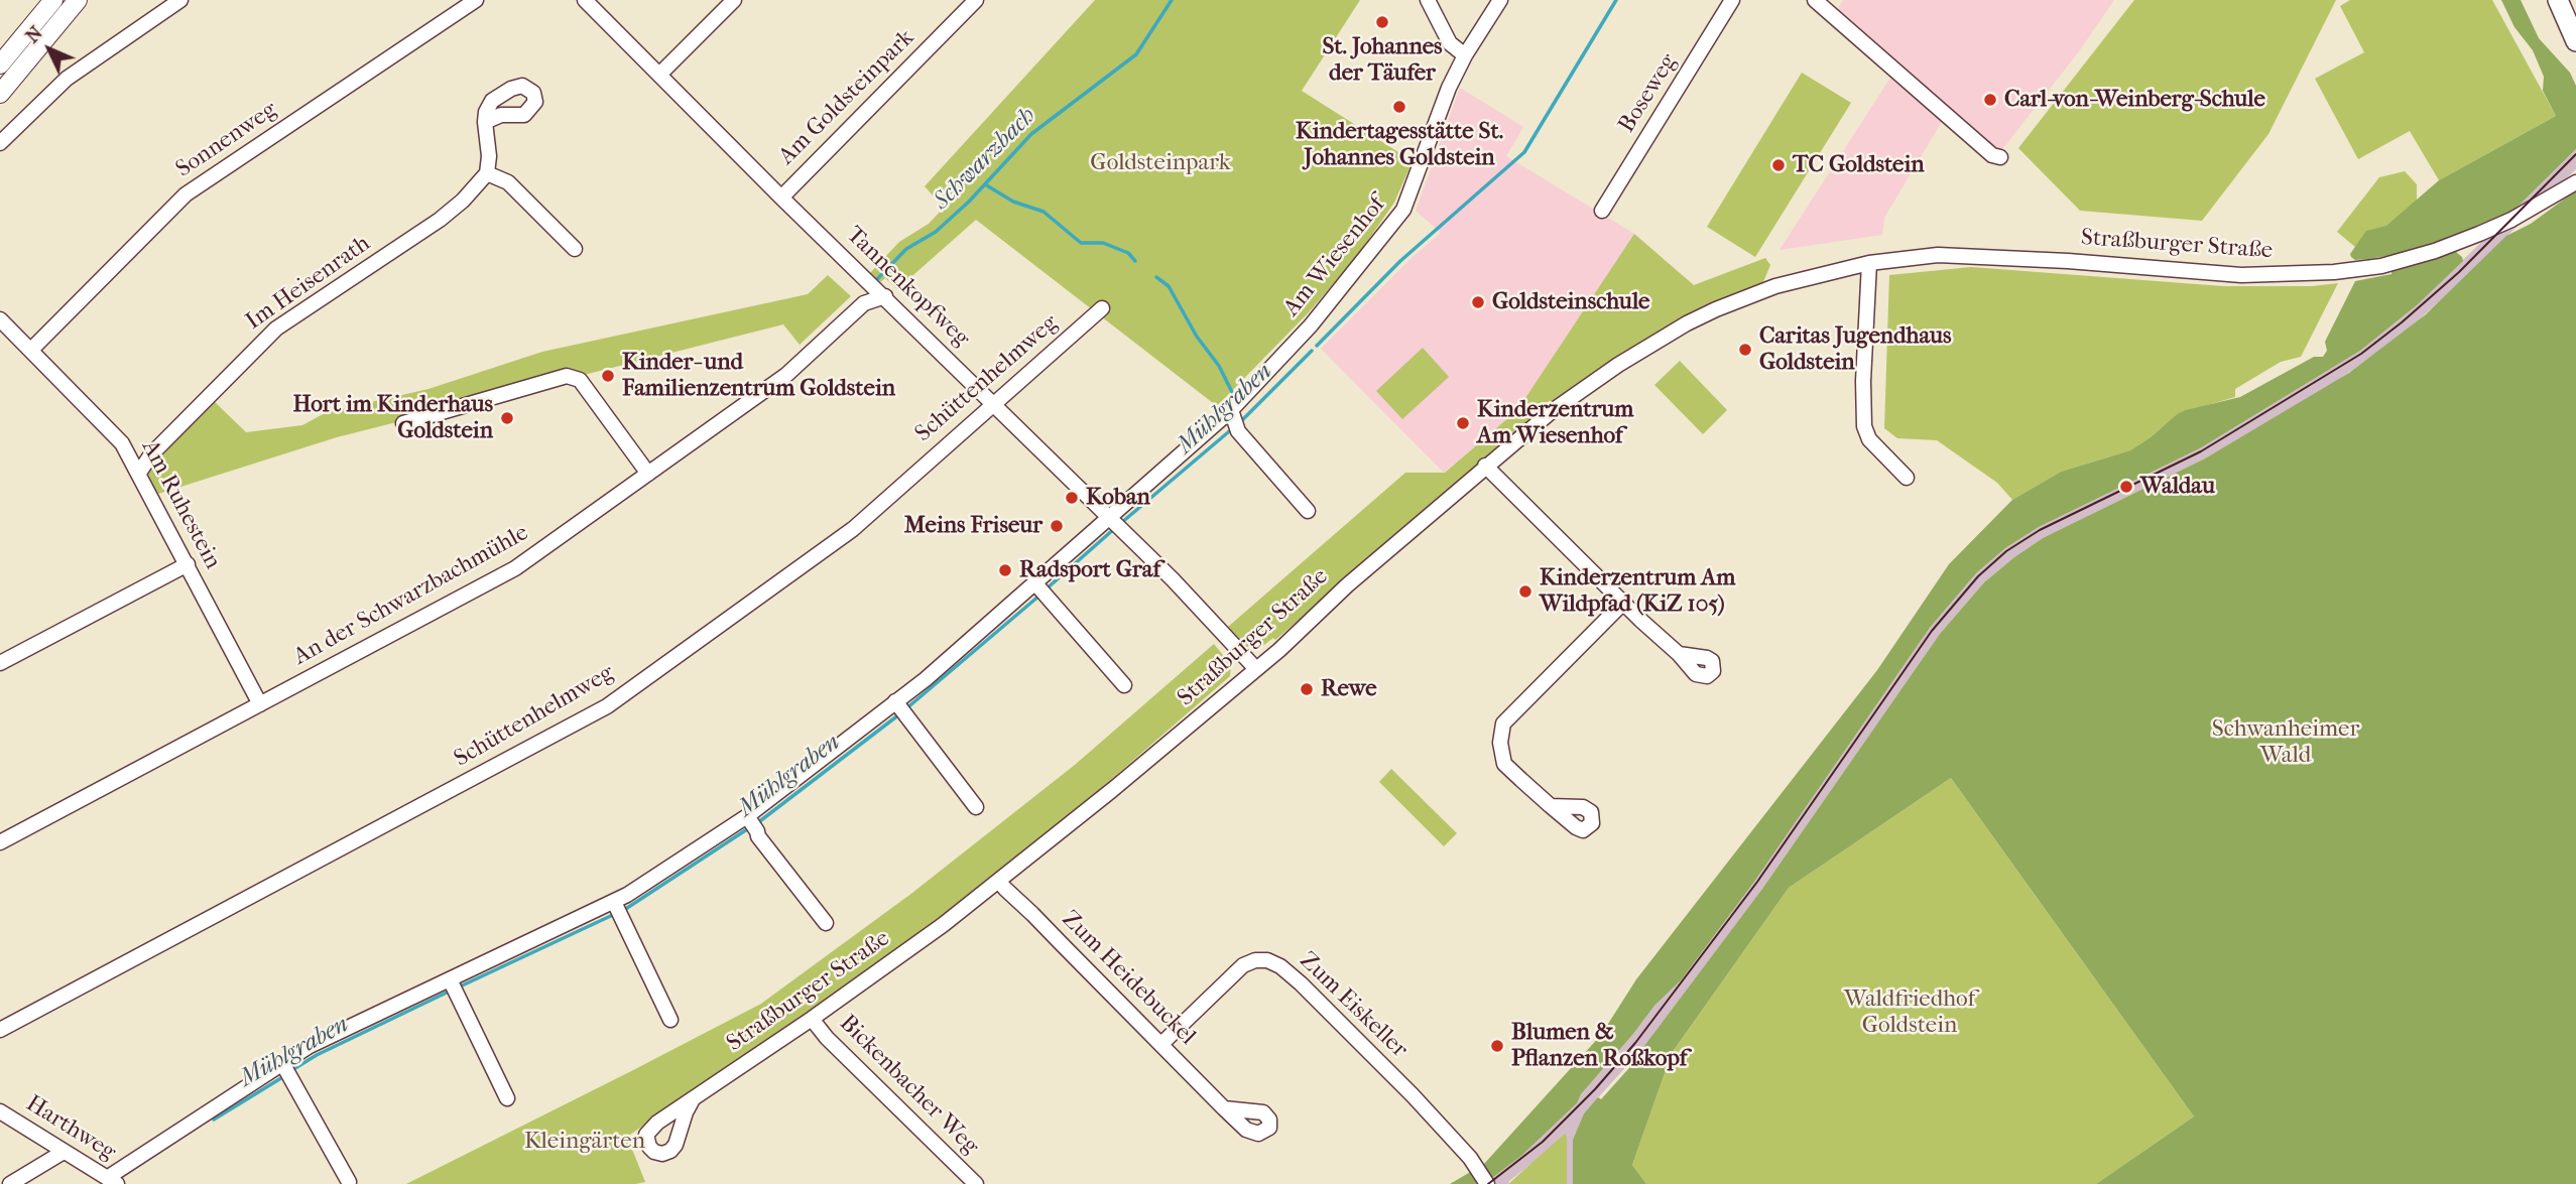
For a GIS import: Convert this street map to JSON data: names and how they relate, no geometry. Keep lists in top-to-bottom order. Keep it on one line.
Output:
{"streets":{"street":["Boseweg","Am Goldsteinpark","Sonnenweg","Straßburger Straße","Am Wiesenhof","Im Heisenrath","Tannenkopfweg","Schüttenhelmweg","Am Ruhestein","An der Schwarzbachmühle","Zum Heidebuckel","Zum Eiskeller","Bickenbacher Weg","Harthweg"]},"crossings":[["Am Goldsteinpark","Tannenkopfweg"],["Sonnenweg","Am Ruhestein"],["Straßburger Straße","Tannenkopfweg"],["Straßburger Straße","Zum Heidebuckel"],["Straßburger Straße","Bickenbacher Weg"],["Am Wiesenhof","Tannenkopfweg"],["Am Wiesenhof","Harthweg"],["Im Heisenrath","Am Ruhestein"],["Tannenkopfweg","Schüttenhelmweg"],["Tannenkopfweg","An der Schwarzbachmühle"],["Am Ruhestein","An der Schwarzbachmühle"],["Zum Heidebuckel","Zum Eiskeller"]],"water":["Schwarzbach","Mühlgraben"],"parks":["Goldsteinpark","Schwanheimer Wald","Waldfriedhof Goldstein","Kleingärten"],"places":["St. Johannes der Täufer","Carl-von-Weinberg-Schule","Kindertagesstätte St. Johannes Goldstein","TC Goldstein","Goldsteinschule","Caritas Jugendhaus Goldstein","Kinder- und Familienzentrum Goldstein","Hort im Kinderhaus Goldstein","Kinderzentrum Am Wiesenhof","Waldau","Koban","Meins Friseur","Radsport Graf","Kinderzentrum Am Wildpfad (KiZ 105)","Rewe","Blumen & Pflanzen Roßkopf"],"north":"top left"}
